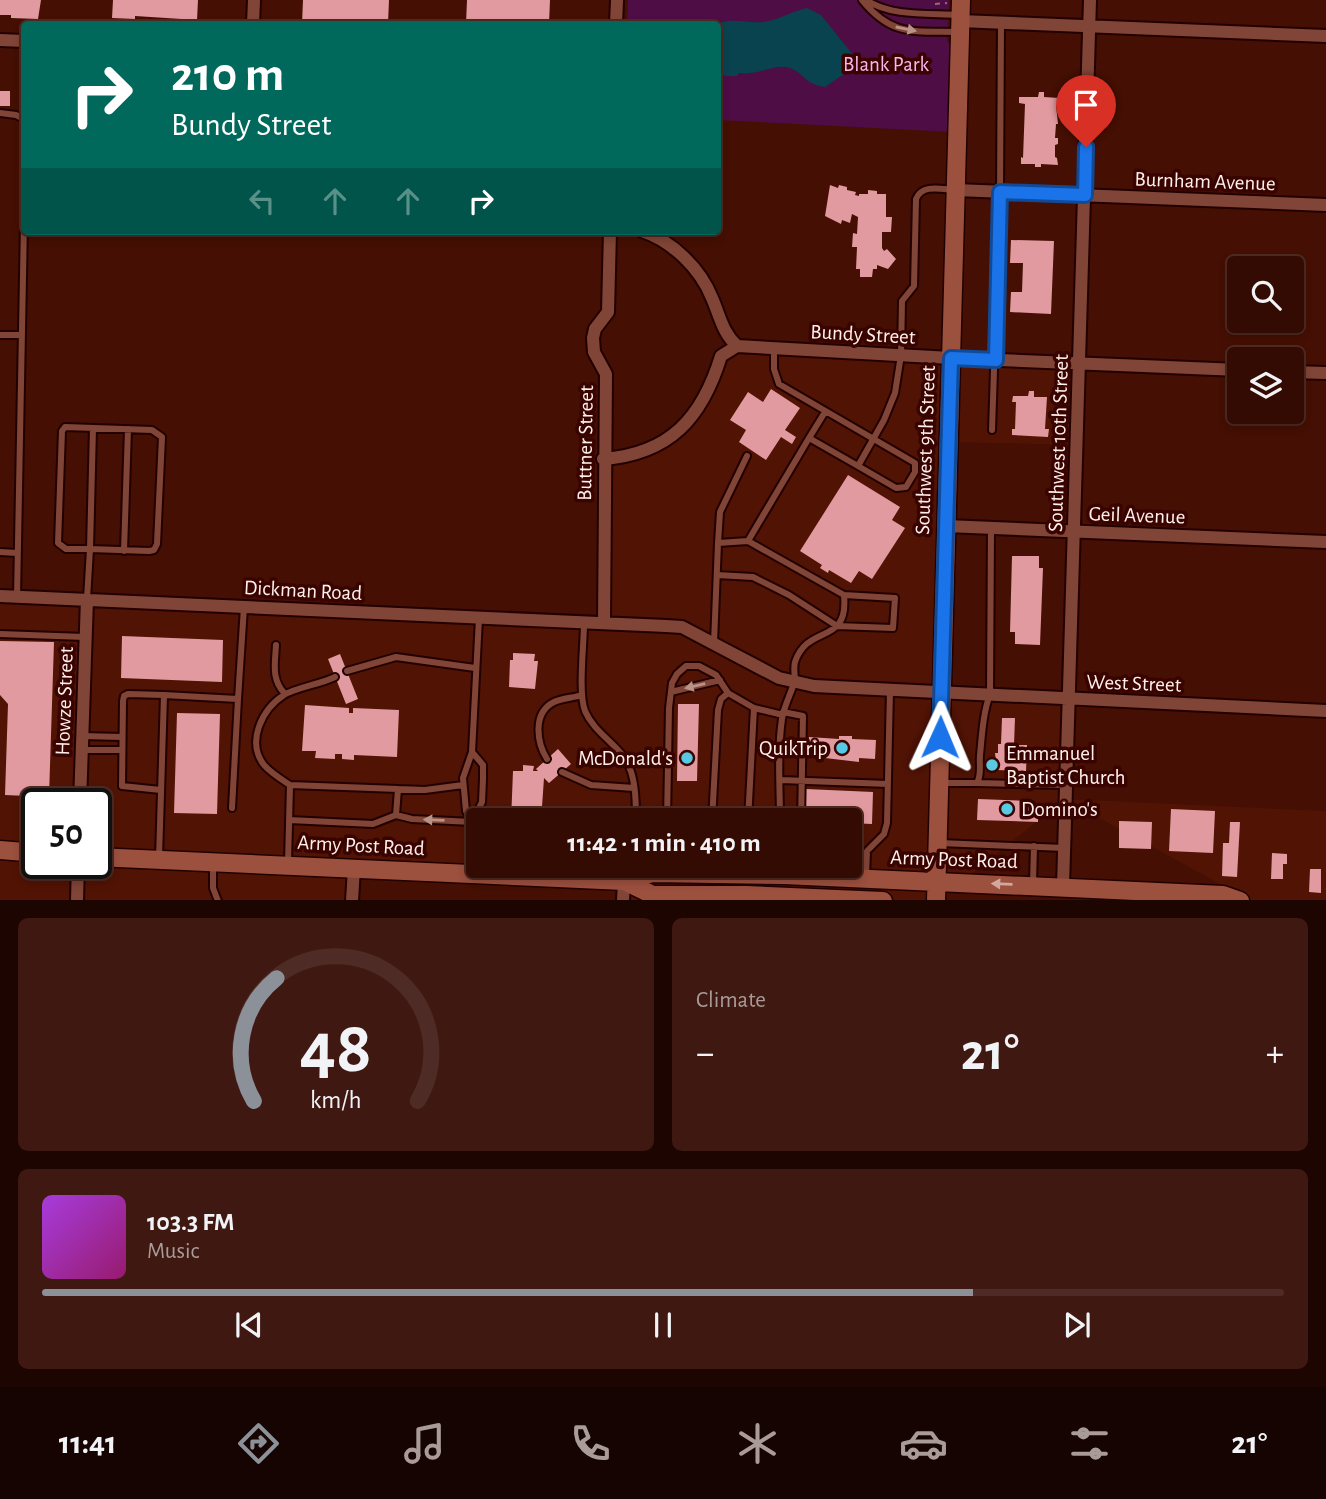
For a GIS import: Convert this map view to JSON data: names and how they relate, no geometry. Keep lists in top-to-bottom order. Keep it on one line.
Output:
{"streets":{"main road":["Southwest 9th Street","Army Post Road"],"street":["Burnham Avenue","Bundy Street","Buttner Street","Southwest 10th Street","Geil Avenue","Dickman Road","West Street","Howze Street"]},"crossings":[["Burnham Avenue","Southwest 10th Street"],["Burnham Avenue","Southwest 9th Street"],["Bundy Street","Southwest 10th Street"],["Bundy Street","Southwest 9th Street"],["Buttner Street","Dickman Road"],["Southwest 10th Street","Geil Avenue"],["Southwest 10th Street","West Street"],["Southwest 10th Street","Army Post Road"],["Southwest 9th Street","Geil Avenue"],["Southwest 9th Street","West Street"],["Southwest 9th Street","Army Post Road"],["Dickman Road","West Street"],["Dickman Road","Howze Street"]],"parks":["Blank Park"],"places":["QuikTrip","McDonald's","Emmanuel Baptist Church","Domino's"],"page":{"turn":["210 m","Bundy Street"],"limit":"50","trip":"11:42 · 1 min · 410 m","tile":"Climate","heat":["−","21°","+"],"song":["103.3 FM","Music"],"tabs":["11:41","21°"],"gauge":["48","km/h"]}}
